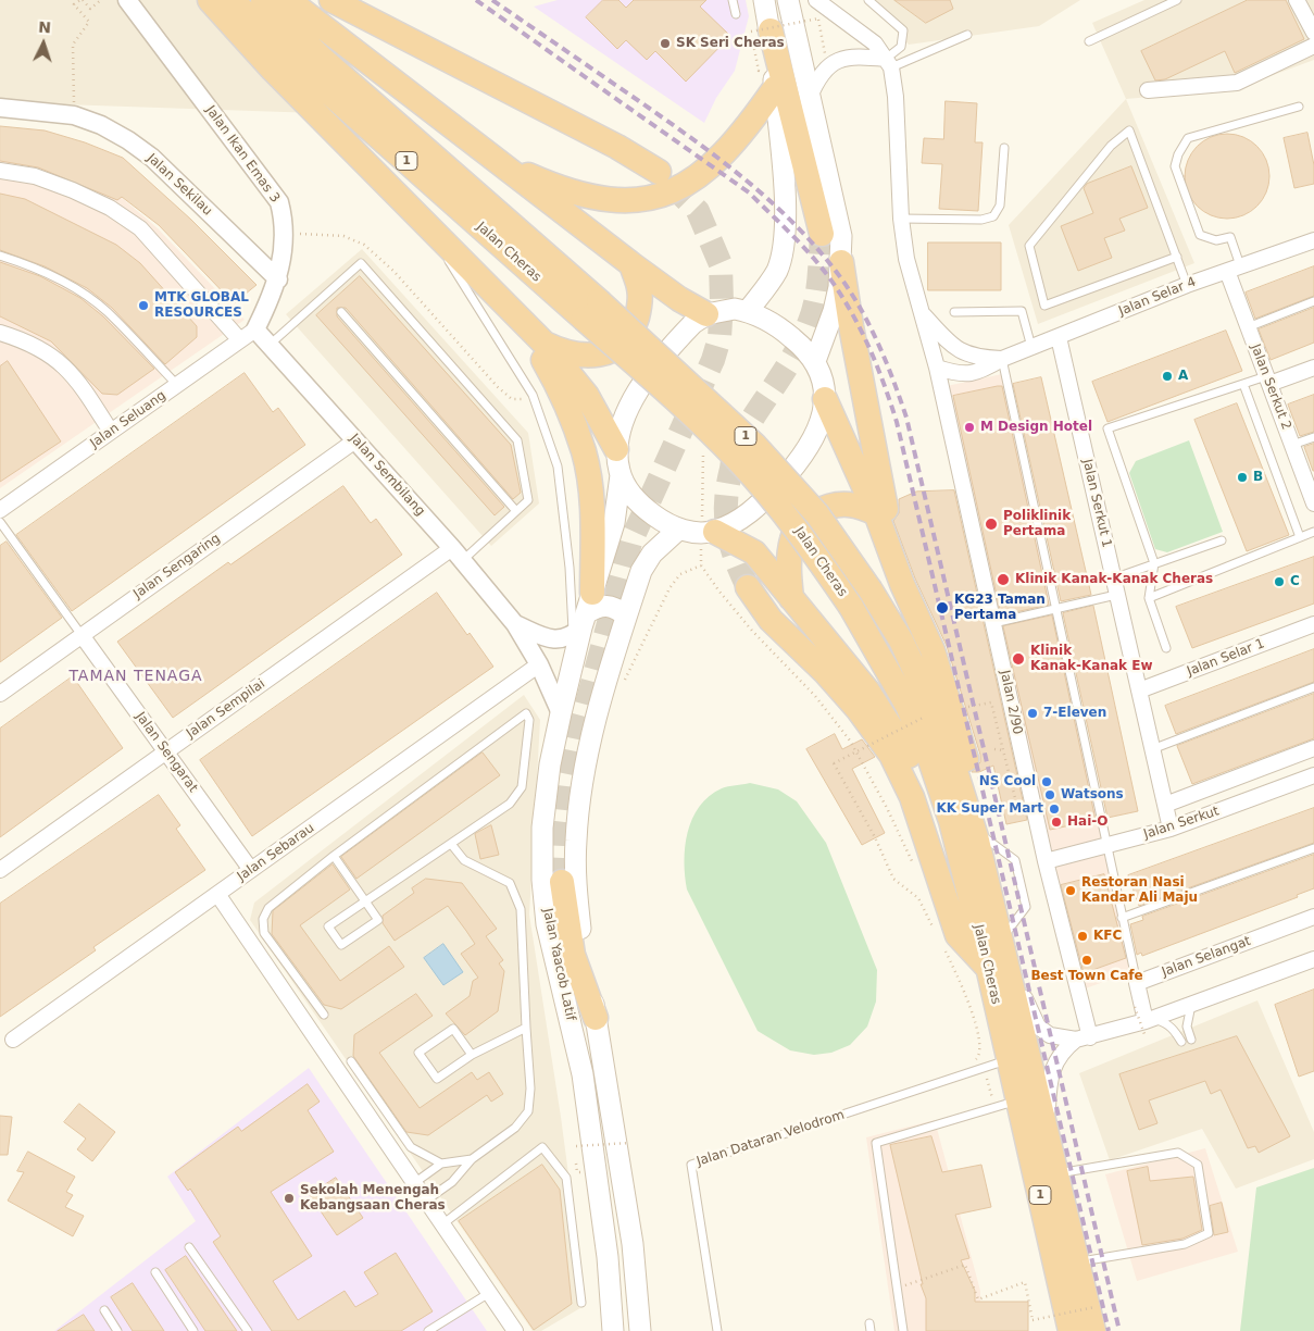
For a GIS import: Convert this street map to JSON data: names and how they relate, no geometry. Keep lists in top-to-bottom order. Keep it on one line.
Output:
{"streets":{"highway":["1","Jalan Cheras"],"main road":["Jalan Yaacob Latif"],"street":["Jalan Ikan Emas 3","Jalan Sekilau","Jalan Selar 4","Jalan Serkut 2","Jalan Seluang","Jalan Sembilang","Jalan Serkut 1","Jalan Sengaring","Jalan Selar 1","Jalan 2/90","Jalan Sempilai","Jalan Sengarat","Jalan Serkut","Jalan Sebarau","Jalan Selangat"],"lane":["Jalan Dataran Velodrom"]},"crossings":[["Jalan Ikan Emas 3","Jalan Sekilau"],["Jalan Ikan Emas 3","Jalan Seluang"],["Jalan Ikan Emas 3","Jalan Sembilang"],["Jalan Cheras","Jalan Dataran Velodrom"],["Jalan Selar 4","Jalan Serkut 2"],["Jalan Selar 4","Jalan Serkut 1"],["Jalan Selar 4","Jalan 2/90"],["Jalan Seluang","Jalan Sembilang"],["Jalan Sembilang","Jalan Sengaring"],["Jalan Sembilang","Jalan Sempilai"],["Jalan Sembilang","Jalan Sebarau"],["Jalan Sembilang","Jalan Yaacob Latif"],["Jalan Serkut 1","Jalan Selar 1"],["Jalan Serkut 1","Jalan Serkut"],["Jalan Sengaring","Jalan Sengarat"],["Jalan 2/90","Jalan Serkut"],["Jalan Sempilai","Jalan Sengarat"],["Jalan Sengarat","Jalan Sebarau"]],"districts":["TAMAN TENAGA"],"places":["SK Seri Cheras","MTK GLOBAL RESOURCES","A","M Design Hotel","B","Poliklinik Pertama","Klinik Kanak-Kanak Cheras","C","KG23 Taman Pertama","Klinik Kanak-Kanak Ew","7-Eleven","NS Cool","Watsons","KK Super Mart","Hai-O","Restoran Nasi Kandar Ali Maju","KFC","Best Town Cafe","Sekolah Menengah Kebangsaan Cheras"],"north":"top"}
